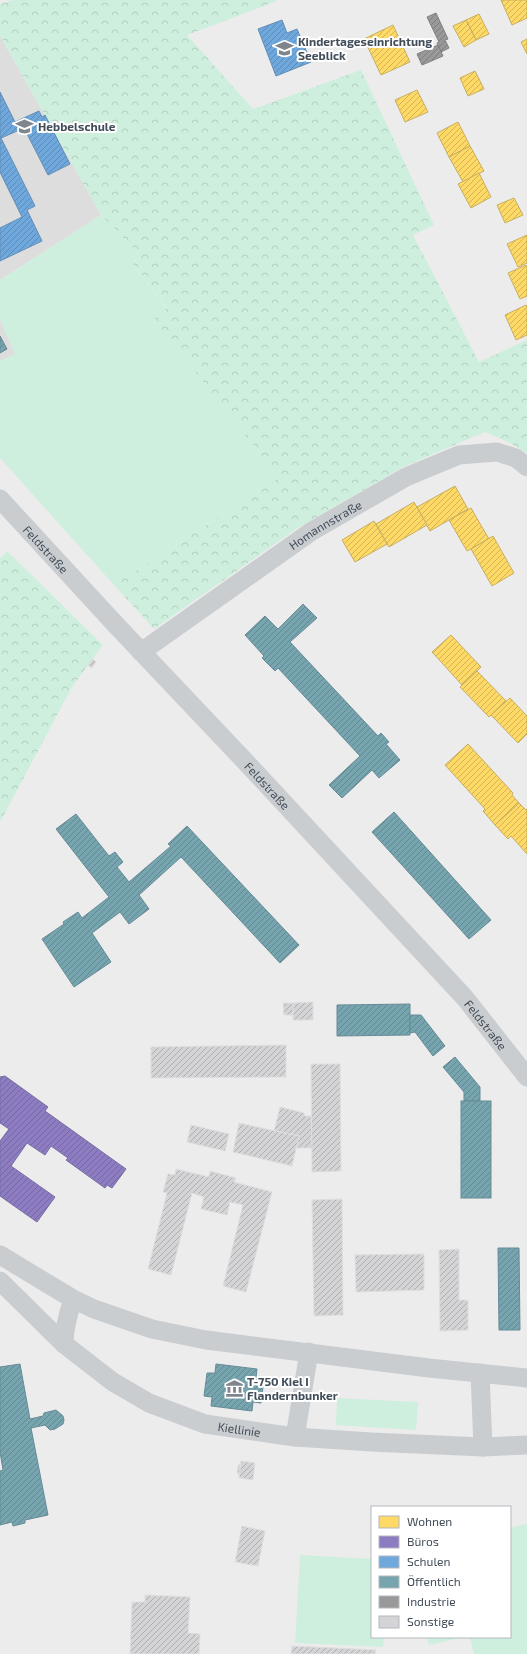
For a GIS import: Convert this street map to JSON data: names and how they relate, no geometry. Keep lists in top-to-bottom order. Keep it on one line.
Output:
{"streets":{"street":["Homannstraße","Feldstraße","Kiellinie"]},"crossings":[["Homannstraße","Feldstraße"]],"places":{"school or university":["Kindertageseinrichtung Seeblick","Hebbelschule"],"museum":["T-750 Kiel I Flandernbunker"]},"legend":["Wohnen","Büros","Schulen","Öffentlich","Industrie","Sonstige"]}
